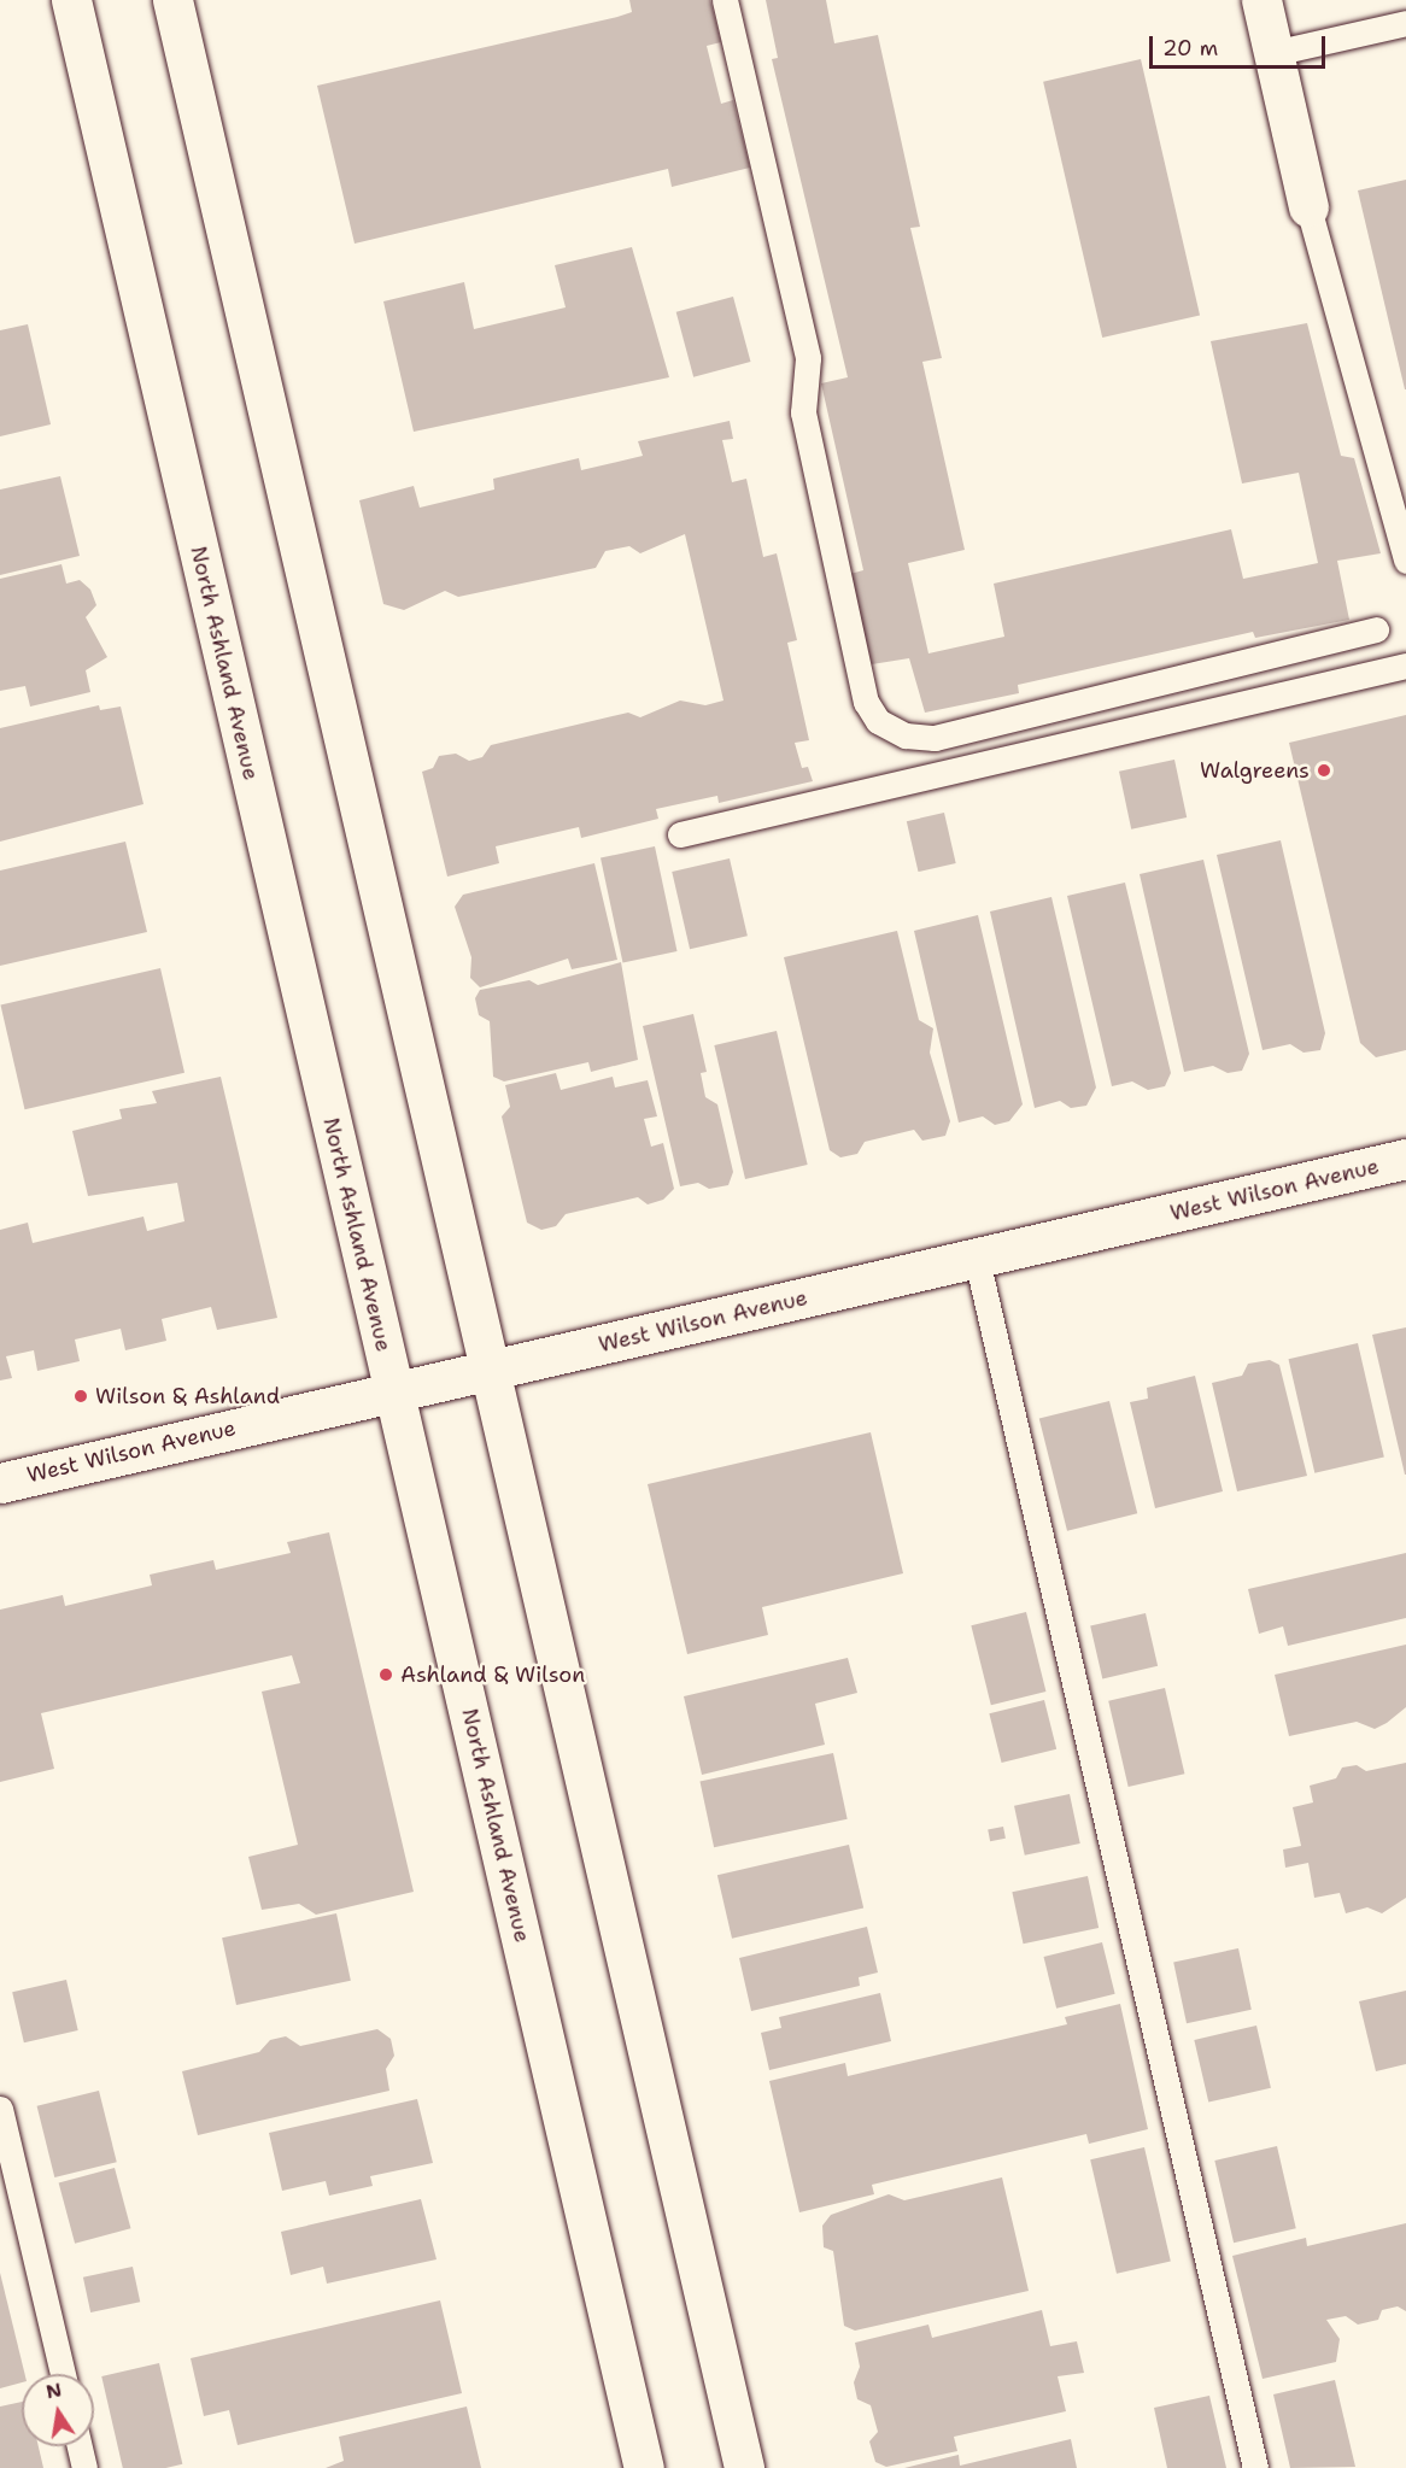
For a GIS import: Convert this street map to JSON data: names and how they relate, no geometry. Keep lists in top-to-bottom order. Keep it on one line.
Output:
{"streets":{"main road":["North Ashland Avenue","West Wilson Avenue"]},"crossings":[["North Ashland Avenue","West Wilson Avenue"]],"places":["Walgreens","Wilson & Ashland","Ashland & Wilson"],"scale_bar":"20 m","north":"top"}
